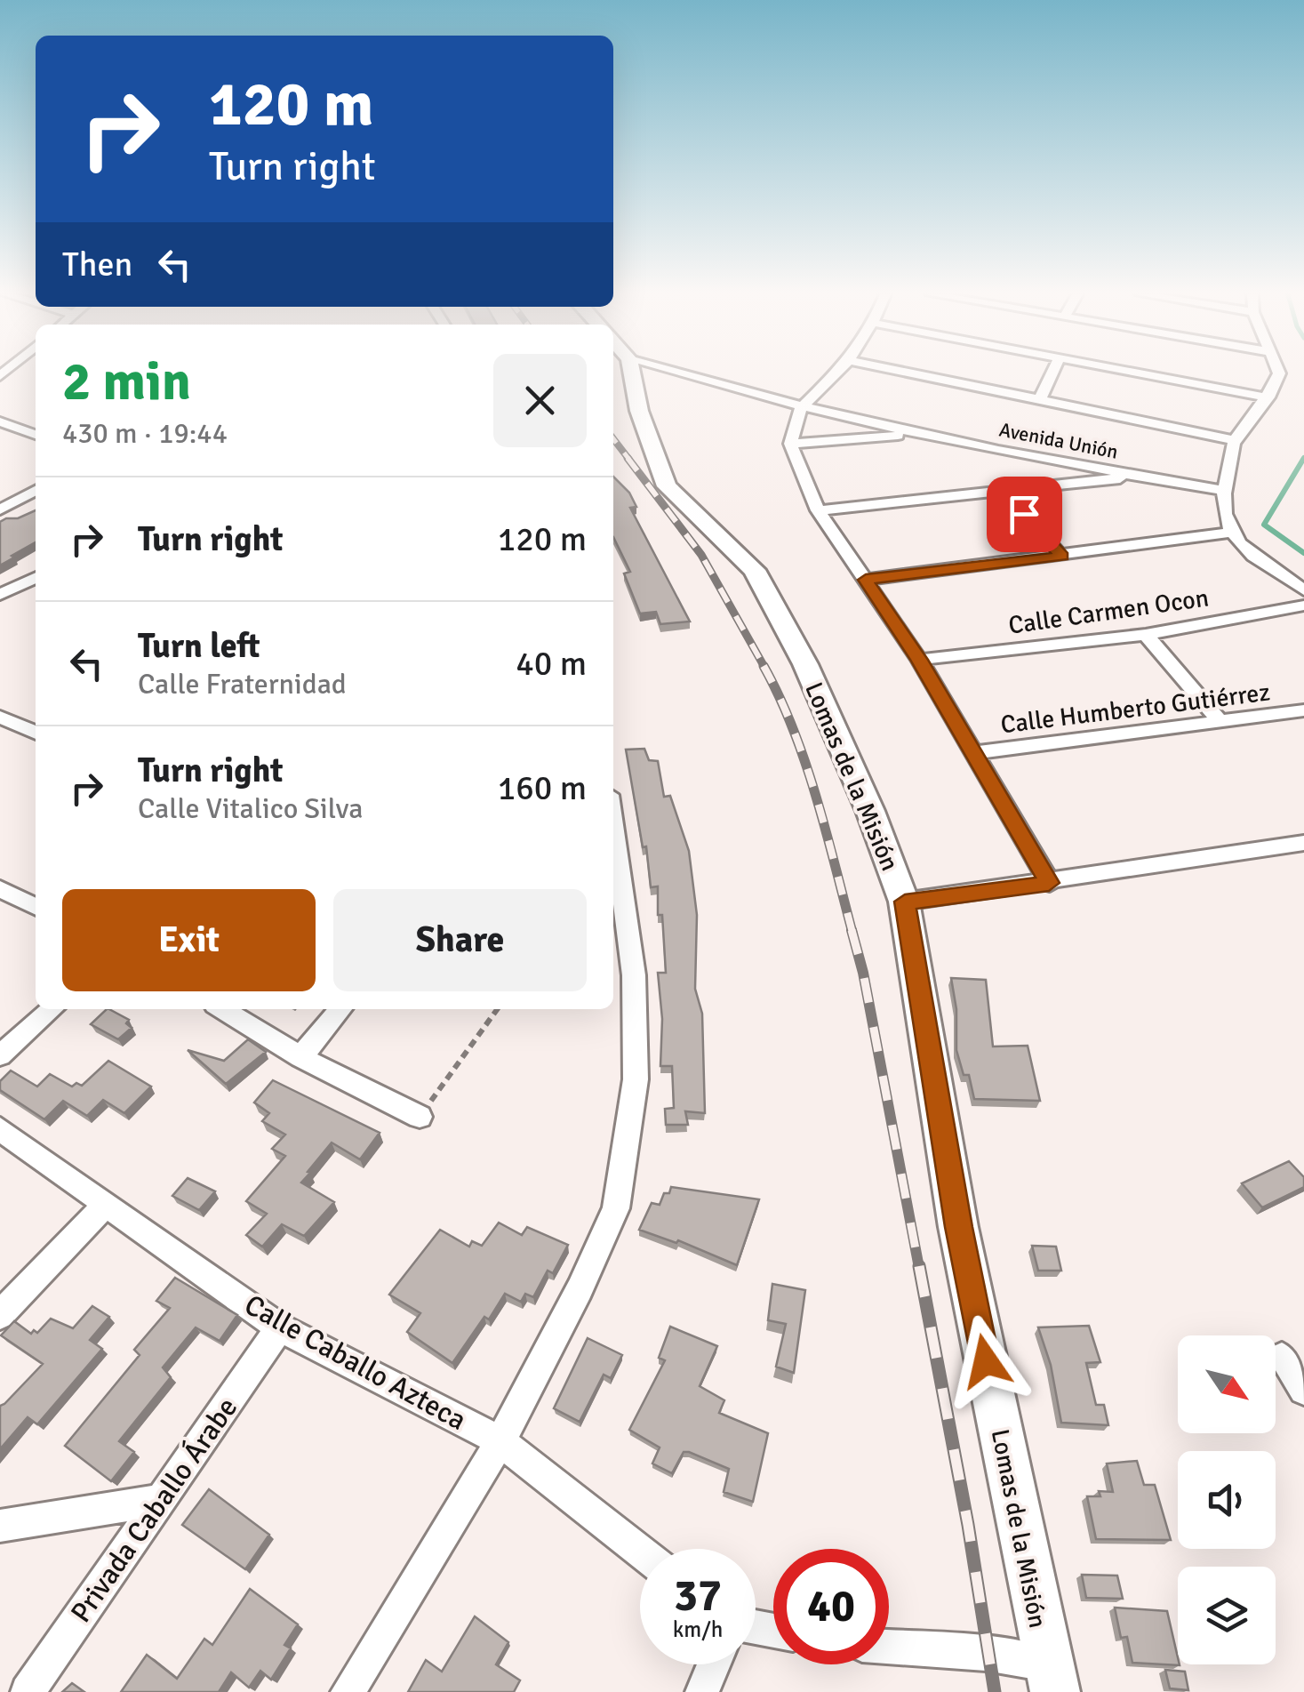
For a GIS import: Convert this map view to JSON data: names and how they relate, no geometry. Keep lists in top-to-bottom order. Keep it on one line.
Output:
{"streets":{"street":["Avenida Unión","Calle Carmen Ocon","Calle Humberto Gutiérrez","Lomas de la Misión","Calle Caballo Azteca","Privada Caballo Árabe"]},"crossings":[["Calle Caballo Azteca","Privada Caballo Árabe"]],"north":"bottom right","page":{"turn":["120 m","Turn right"],"then":"Then","heading":["2 min","430 m · 19:44"],"list":[{"name":"Turn right","value":"120 m"},{"name":"Turn left","note":"Calle Fraternidad","value":"40 m"},{"name":"Turn right","note":"Calle Vitalico Silva","value":"160 m"}],"buttons":["Exit","Share"],"speed":"37 km/h","limit":"40"}}
